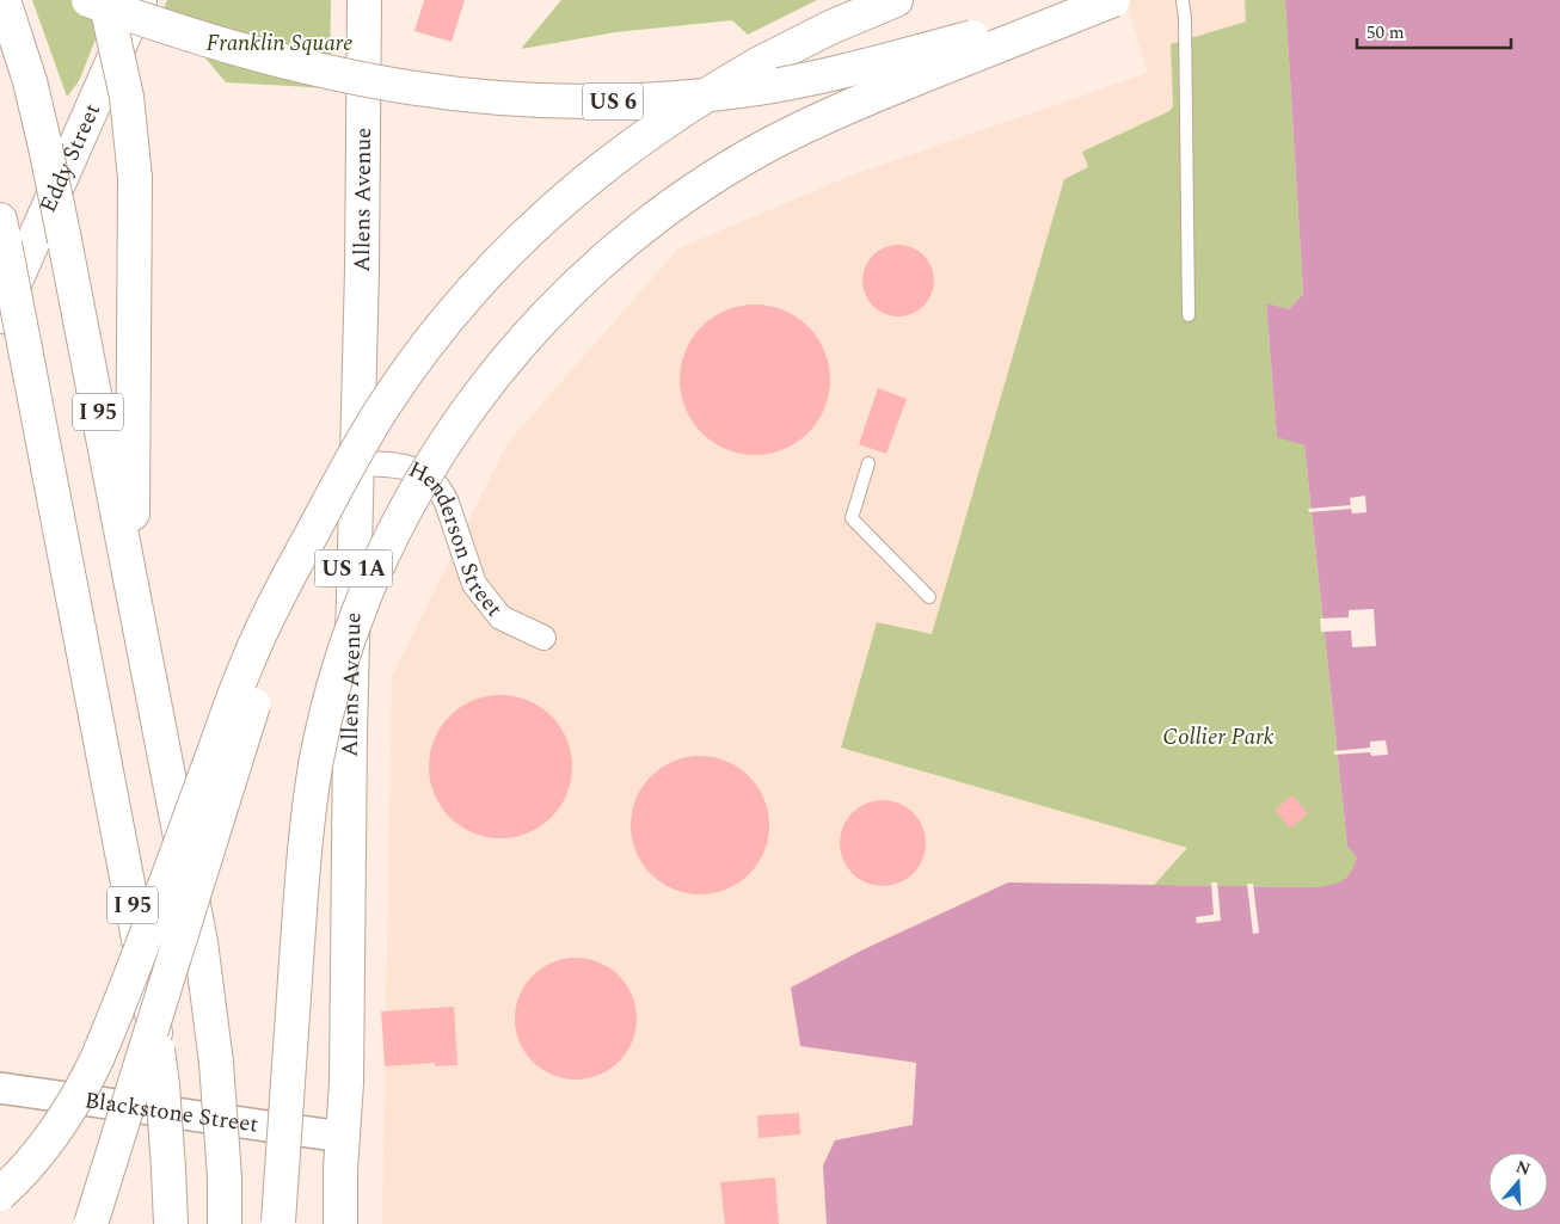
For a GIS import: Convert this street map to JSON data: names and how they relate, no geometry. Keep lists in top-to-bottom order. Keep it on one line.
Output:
{"streets":{"main road":["US 6","Eddy Street","Allens Avenue","I 95","US 1A"],"street":["Henderson Street","Blackstone Street"]},"crossings":[["Allens Avenue","Henderson Street"],["Allens Avenue","Blackstone Street"]],"parks":["Franklin Square","Collier Park"],"scale_bar":"50 m","north":"top"}
